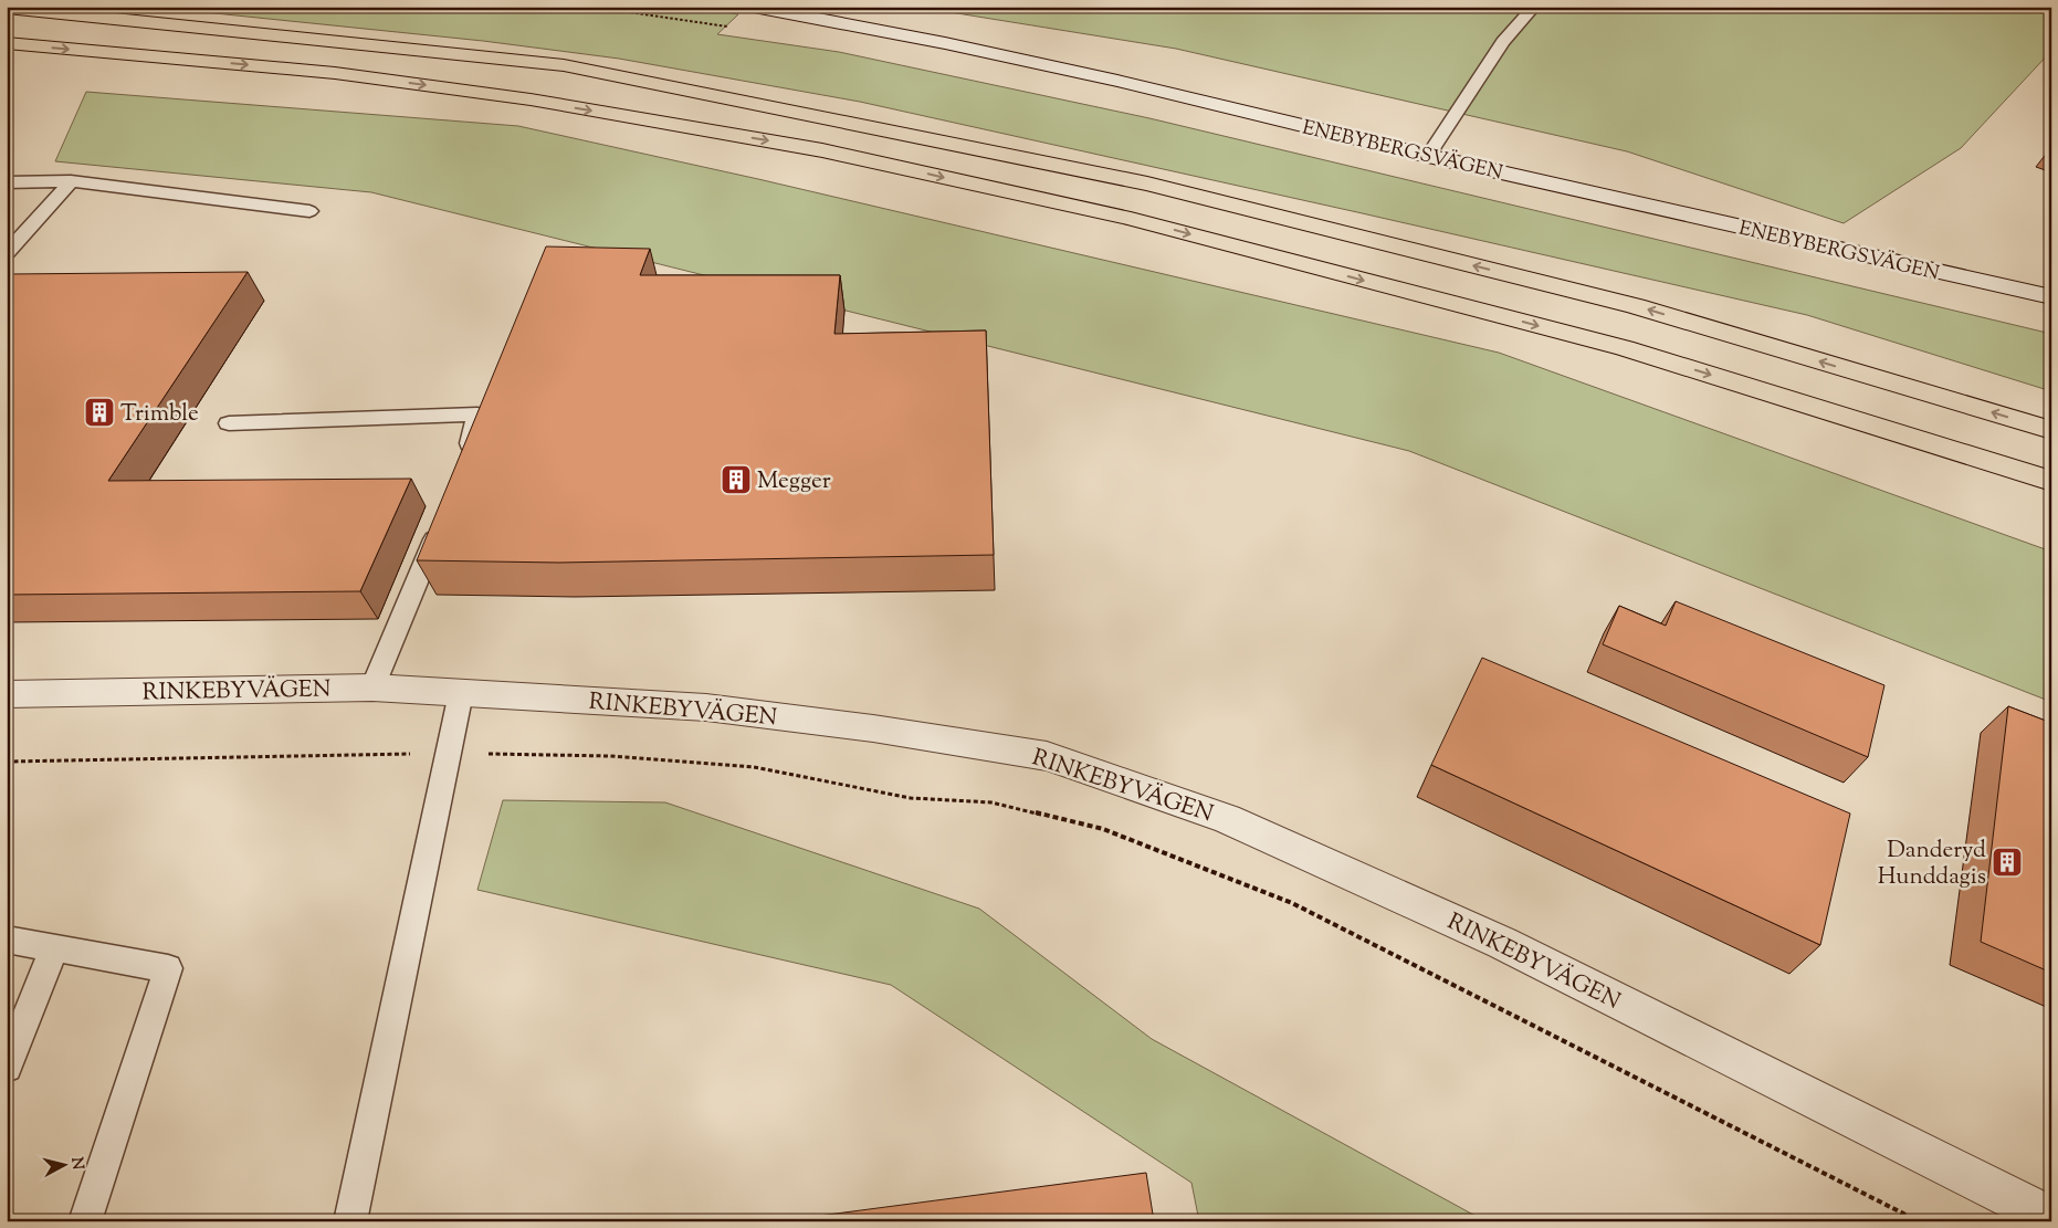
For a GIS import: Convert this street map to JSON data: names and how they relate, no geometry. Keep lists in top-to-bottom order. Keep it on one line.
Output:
{"streets":{"main road":["ENEBYBERGSVÄGEN","RINKEBYVÄGEN"]},"places":{"building":["Trimble","Megger","Danderyd Hunddagis"]},"north":"right"}
